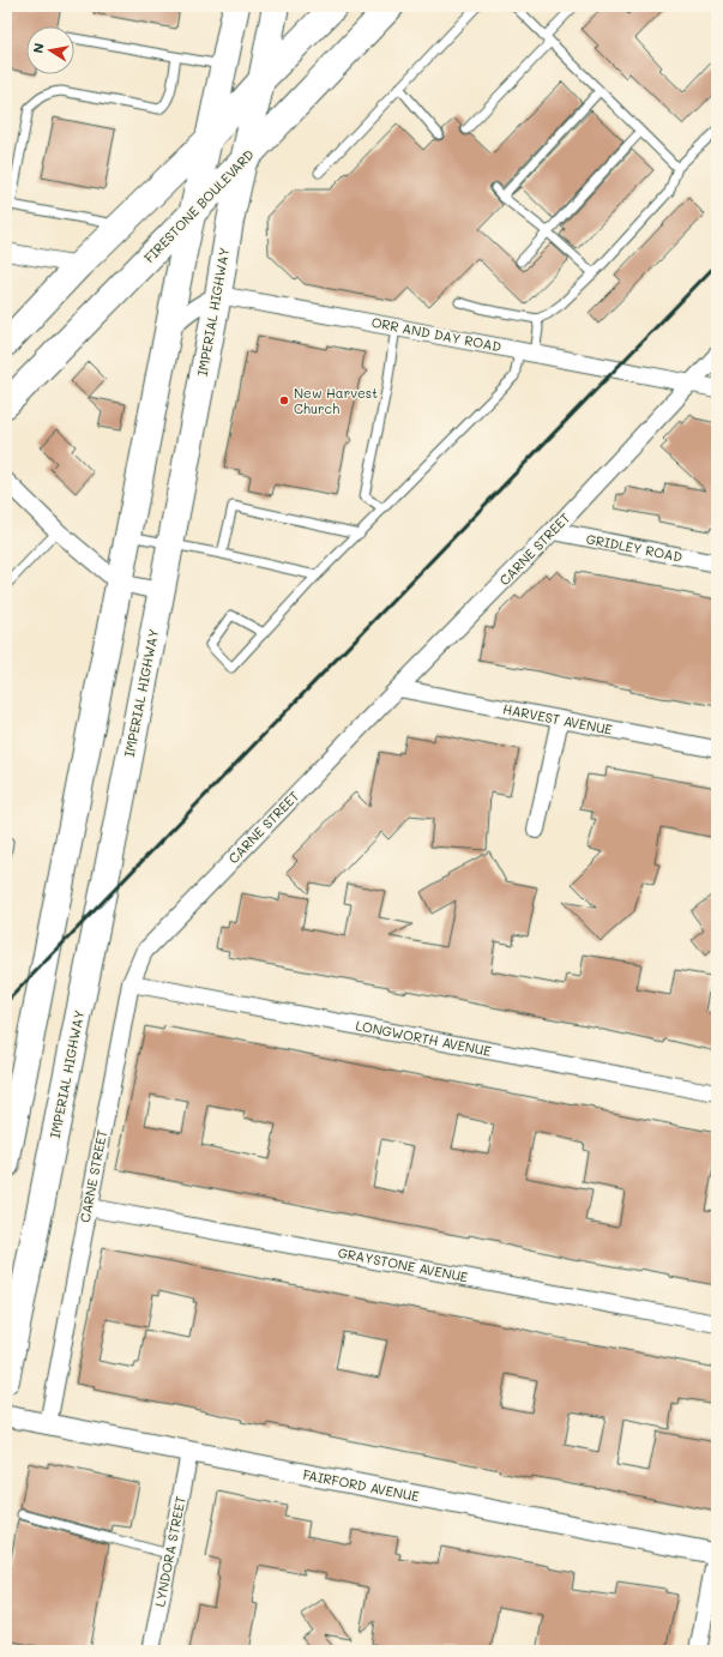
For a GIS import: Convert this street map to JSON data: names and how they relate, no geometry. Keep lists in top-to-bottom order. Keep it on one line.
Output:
{"streets":{"main road":["FIRESTONE BOULEVARD","IMPERIAL HIGHWAY"],"street":["ORR AND DAY ROAD","GRIDLEY ROAD","CARNE STREET","HARVEST AVENUE","LONGWORTH AVENUE","GRAYSTONE AVENUE","FAIRFORD AVENUE","LYNDORA STREET"]},"crossings":[["FIRESTONE BOULEVARD","IMPERIAL HIGHWAY"],["IMPERIAL HIGHWAY","ORR AND DAY ROAD"],["ORR AND DAY ROAD","CARNE STREET"],["GRIDLEY ROAD","CARNE STREET"],["CARNE STREET","HARVEST AVENUE"],["CARNE STREET","LONGWORTH AVENUE"],["CARNE STREET","GRAYSTONE AVENUE"],["CARNE STREET","FAIRFORD AVENUE"],["FAIRFORD AVENUE","LYNDORA STREET"]],"places":["New Harvest Church"],"north":"left"}
